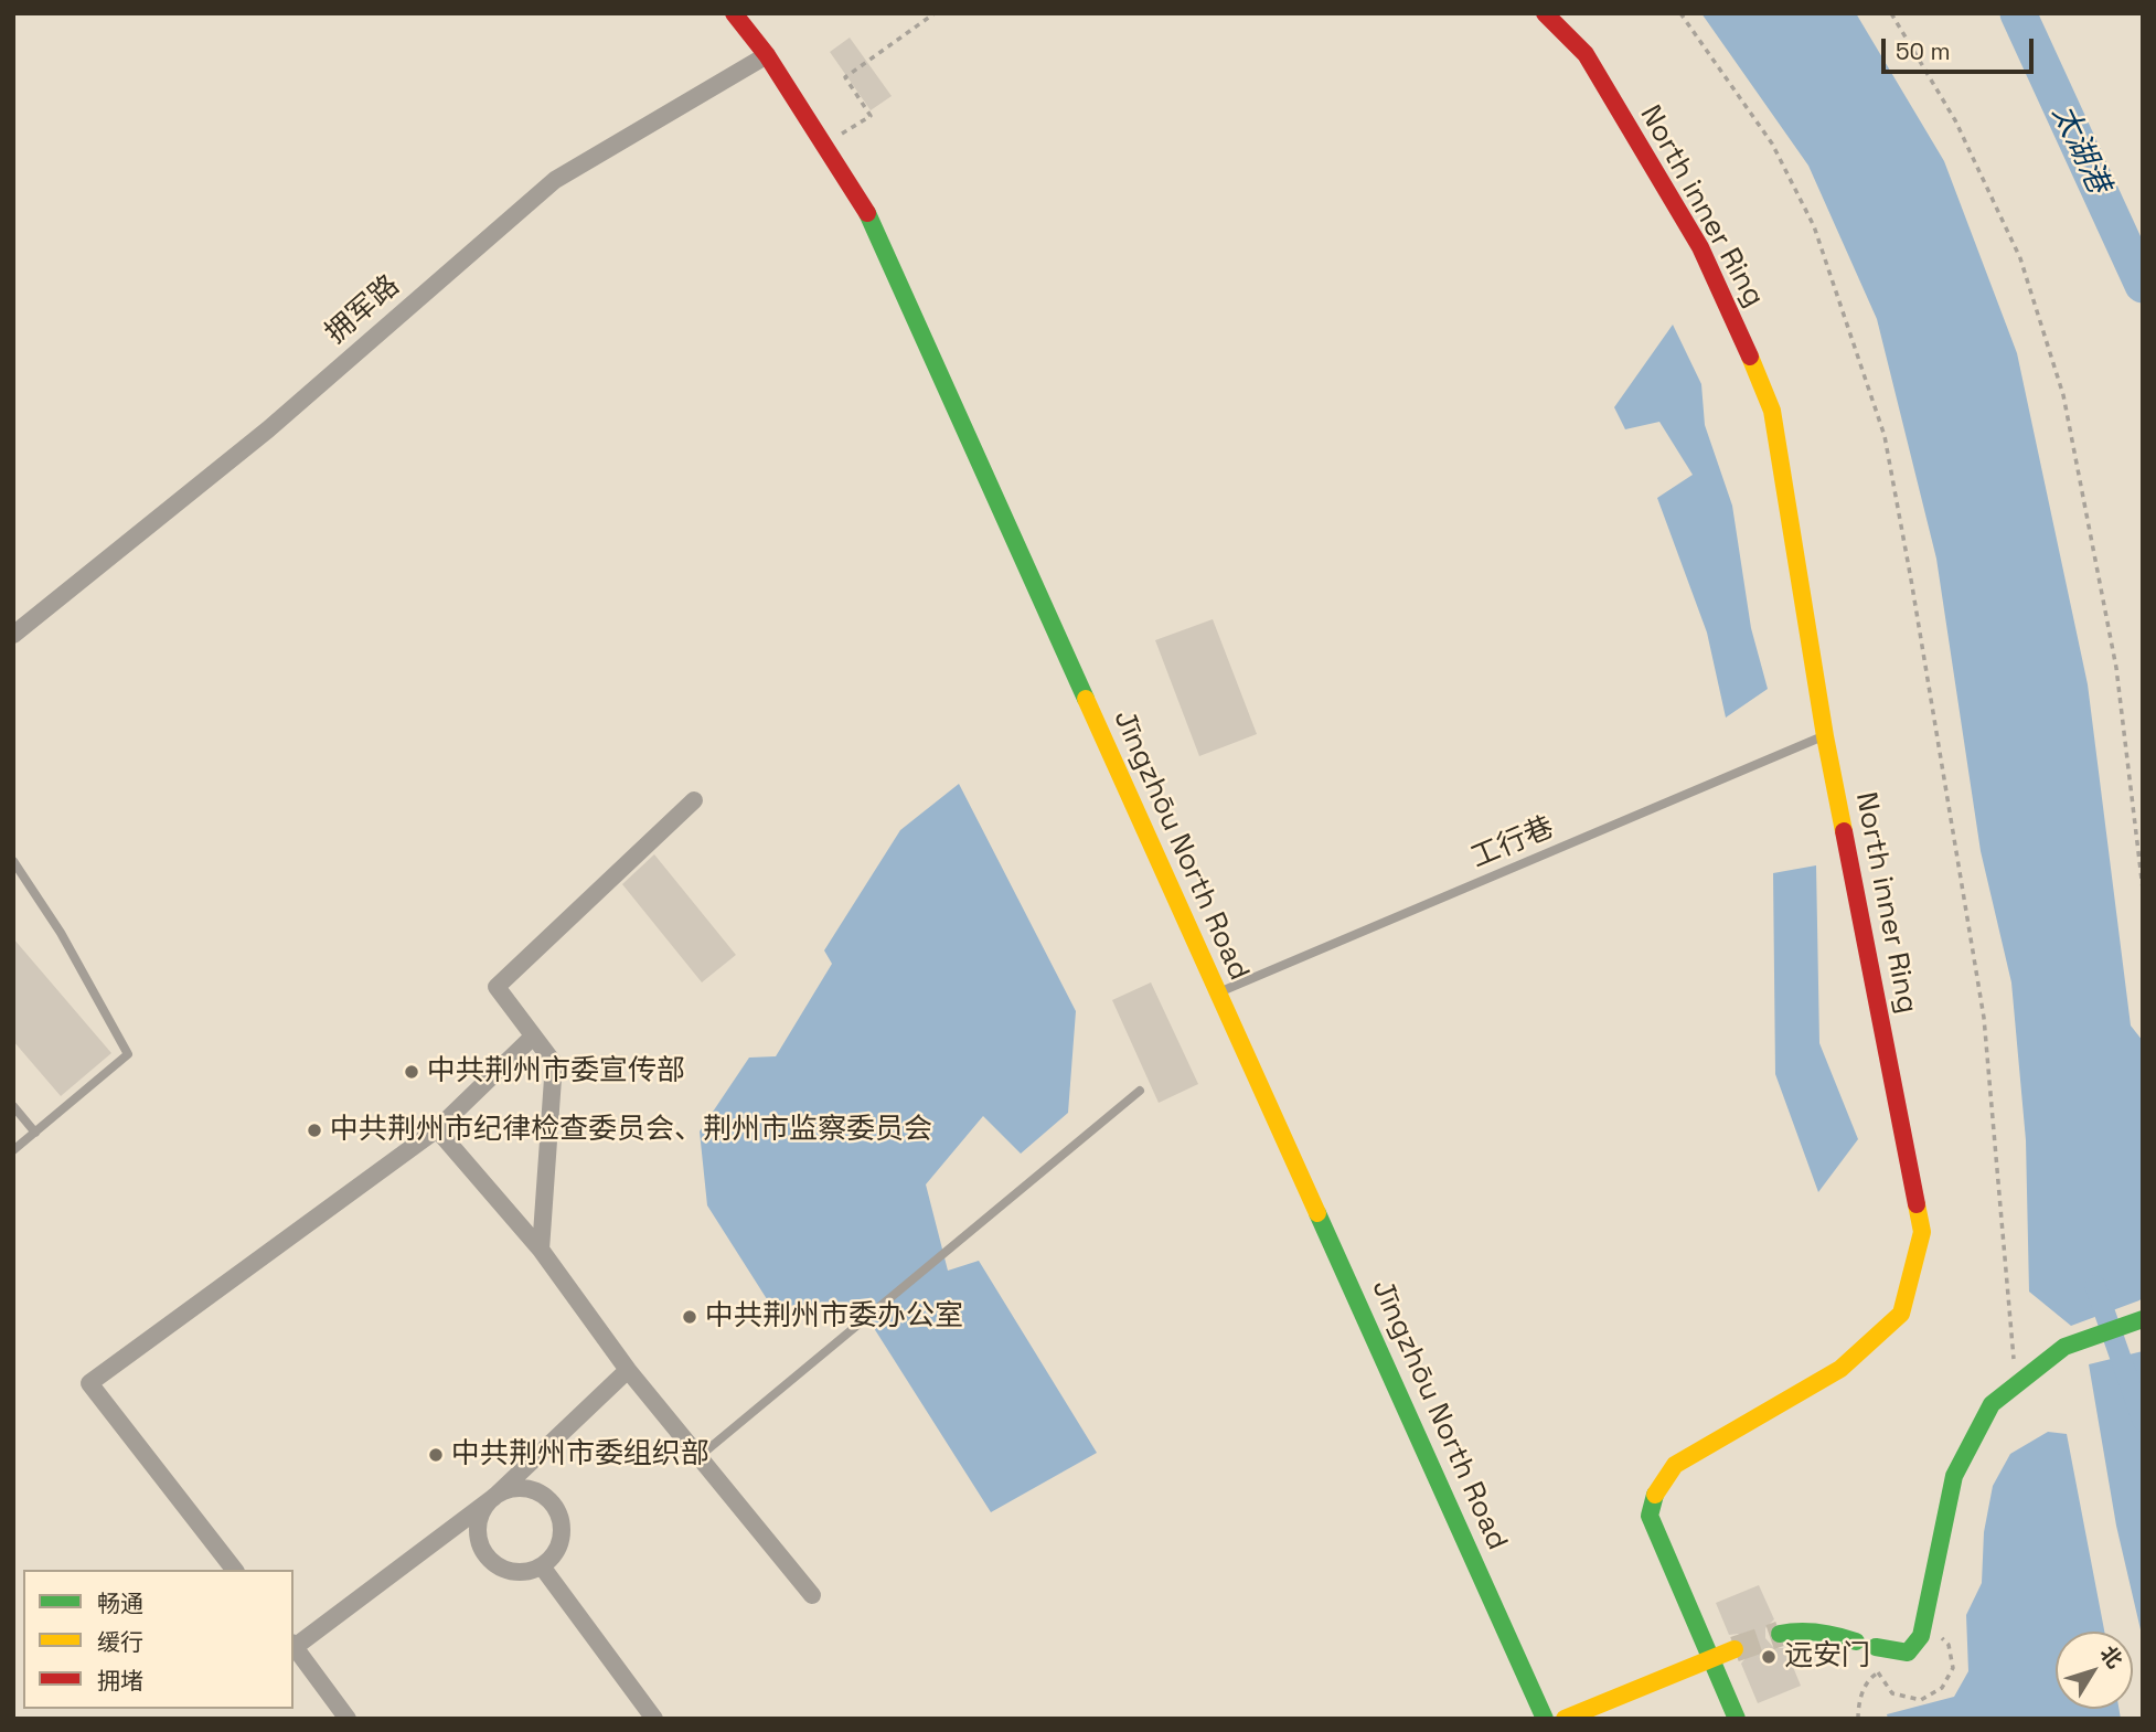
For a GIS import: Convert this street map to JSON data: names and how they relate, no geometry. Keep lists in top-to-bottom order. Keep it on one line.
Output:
{"streets":{"street":["North inner Ring","拥军路","Jīngzhōu North Road"],"lane":["工行巷"]},"crossings":[["North inner Ring","工行巷"],["拥军路","Jīngzhōu North Road"],["工行巷","Jīngzhōu North Road"]],"water":["太湖港"],"places":["中共荆州市委宣传部","中共荆州市纪律检查委员会、荆州市监察委员会","中共荆州市委办公室","中共荆州市委组织部","远安门"],"legend":["畅通","缓行","拥堵"],"scale_bar":"50 m","north":"top right"}
